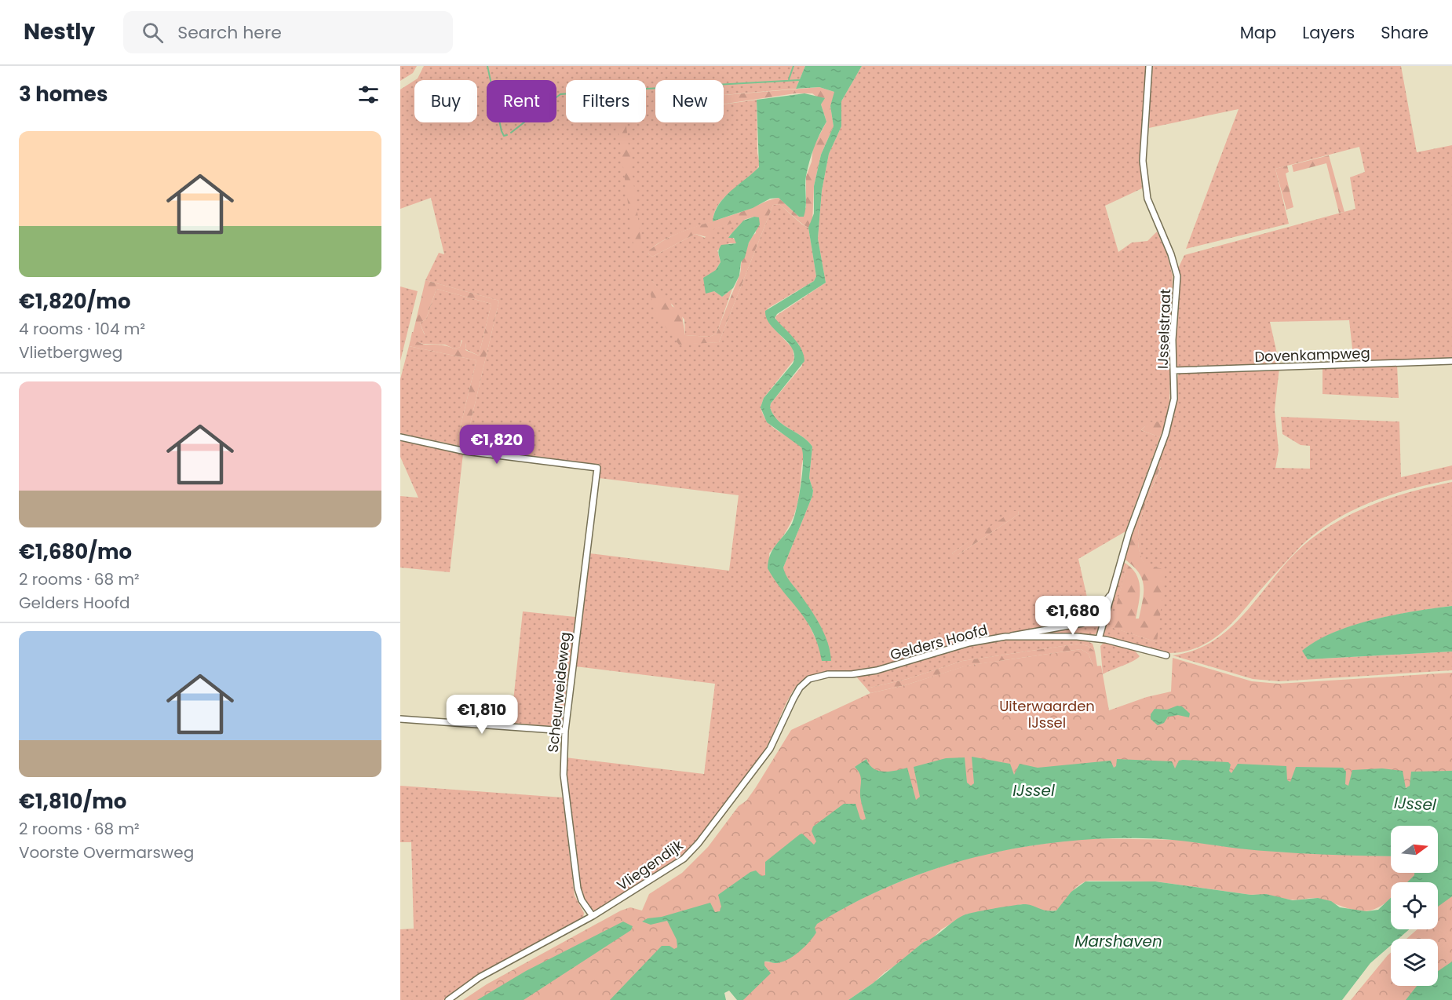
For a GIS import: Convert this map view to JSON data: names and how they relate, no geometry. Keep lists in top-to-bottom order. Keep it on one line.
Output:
{"streets":{"street":["IJsselstraat","Dovenkampweg","Gelders Hoofd","Scheurweideweg","Vliegendijk"]},"crossings":[["IJsselstraat","Dovenkampweg"],["IJsselstraat","Gelders Hoofd"],["Gelders Hoofd","Vliegendijk"],["Scheurweideweg","Vliegendijk"]],"water":["IJssel","Marshaven"],"parks":["Uiterwaarden IJssel"],"north":"right","page":{"header":"Nestly","search":"Search here","nav":["Map","Layers","Share"],"heading":"3 homes","chip":["Buy","Rent","Filters","New"],"list":[{"name":"€1,820/mo","note":"4 rooms · 104 m² · Vlietbergweg"},{"name":"€1,680/mo","note":"2 rooms · 68 m² · Gelders Hoofd"},{"name":"€1,810/mo","note":"2 rooms · 68 m² · Voorste Overmarsweg"}],"price":["€1,820","€1,680","€1,810"]}}
